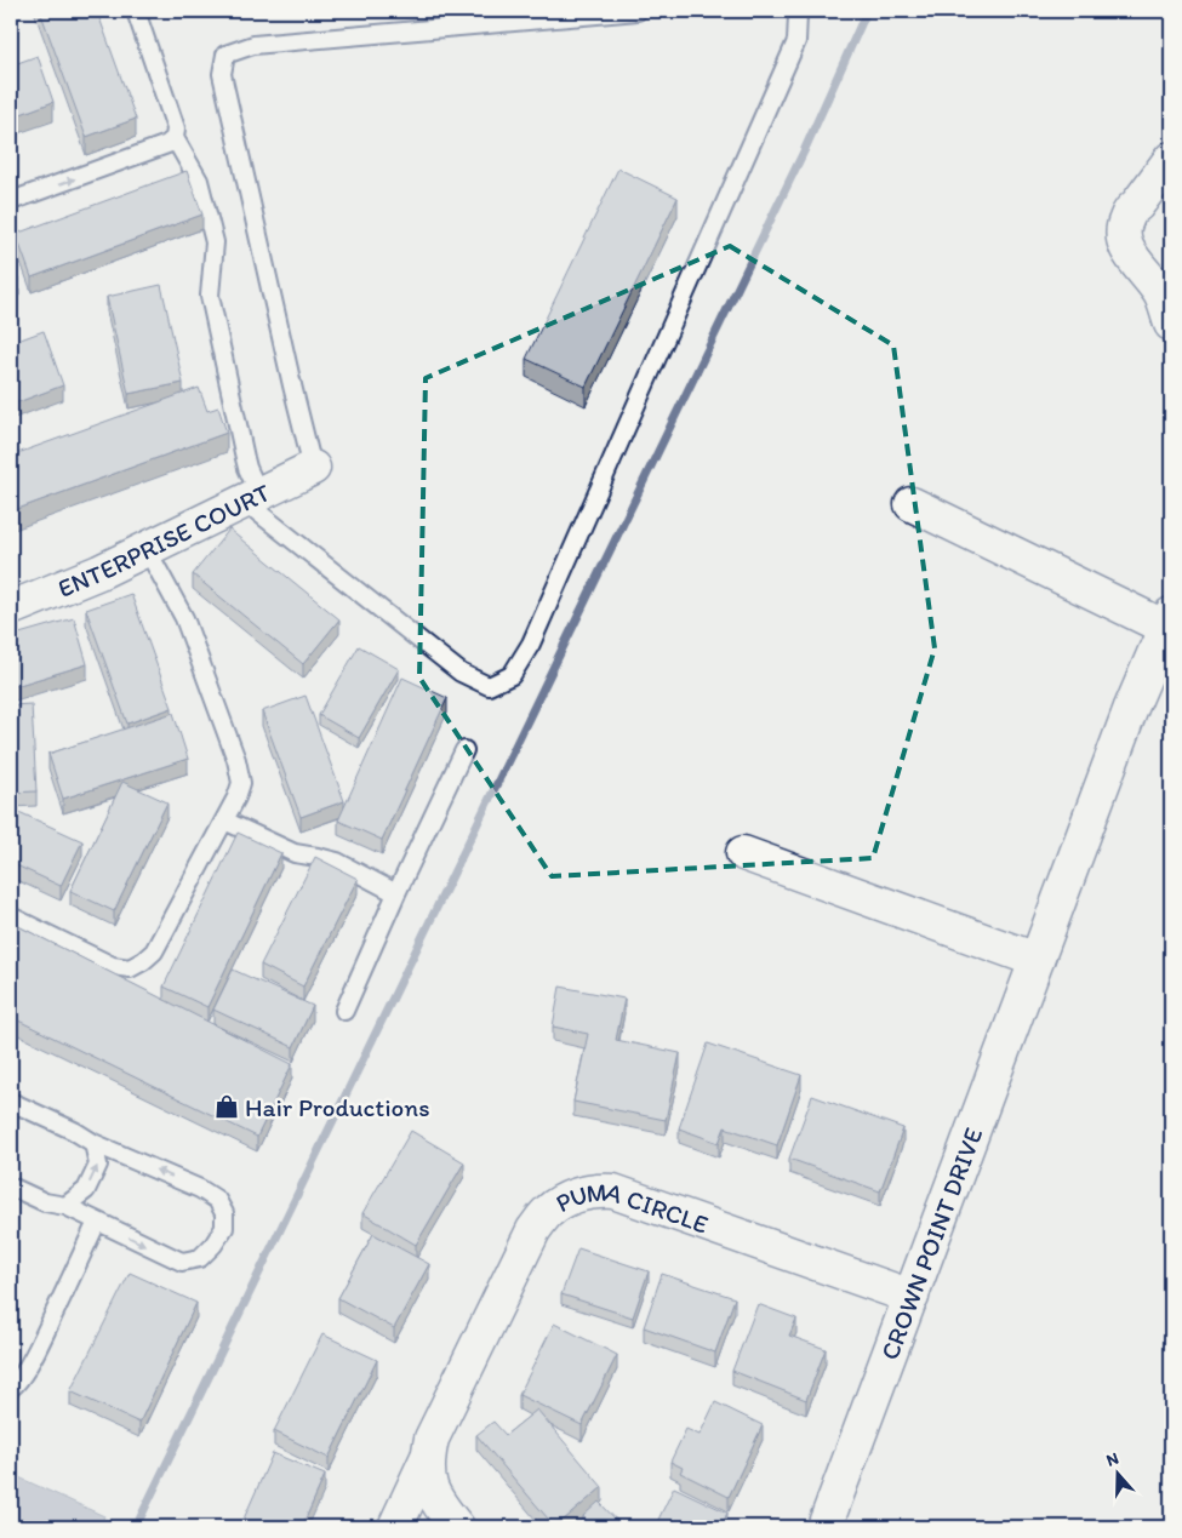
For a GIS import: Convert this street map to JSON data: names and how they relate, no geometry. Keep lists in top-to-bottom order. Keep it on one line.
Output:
{"streets":{"street":["ENTERPRISE COURT","PUMA CIRCLE","CROWN POINT DRIVE"]},"crossings":[["PUMA CIRCLE","CROWN POINT DRIVE"]],"places":{"shop":["Hair Productions"]},"north":"top"}
